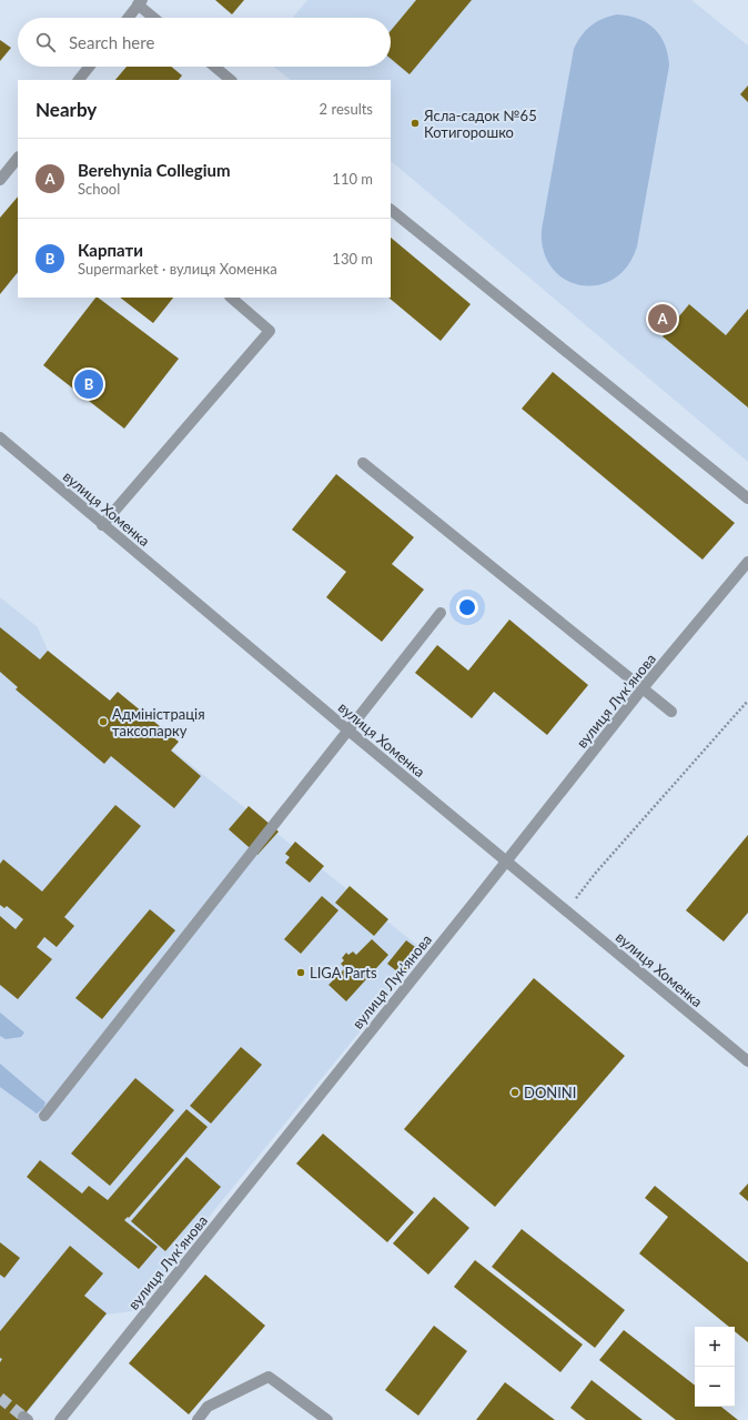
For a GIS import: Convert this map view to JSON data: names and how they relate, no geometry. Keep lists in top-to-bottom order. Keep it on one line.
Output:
{"streets":{"street":["вулиця Хоменка","вулиця Лукʼянова"]},"crossings":[["вулиця Хоменка","вулиця Лукʼянова"]],"places":["Ясла-садок №65 Котигорошко","Адміністрація таксопарку","LIGA Parts","DONINI"],"page":{"search":"Search here","heading":["Nearby","2 results"],"list":[{"mark":"A","name":"Berehynia Collegium","note":"School","value":"110 m"},{"mark":"B","name":"Карпати","note":"Supermarket · вулиця Хоменка","value":"130 m"}],"pins":["A","B"],"map_buttons":["+","−"]}}
